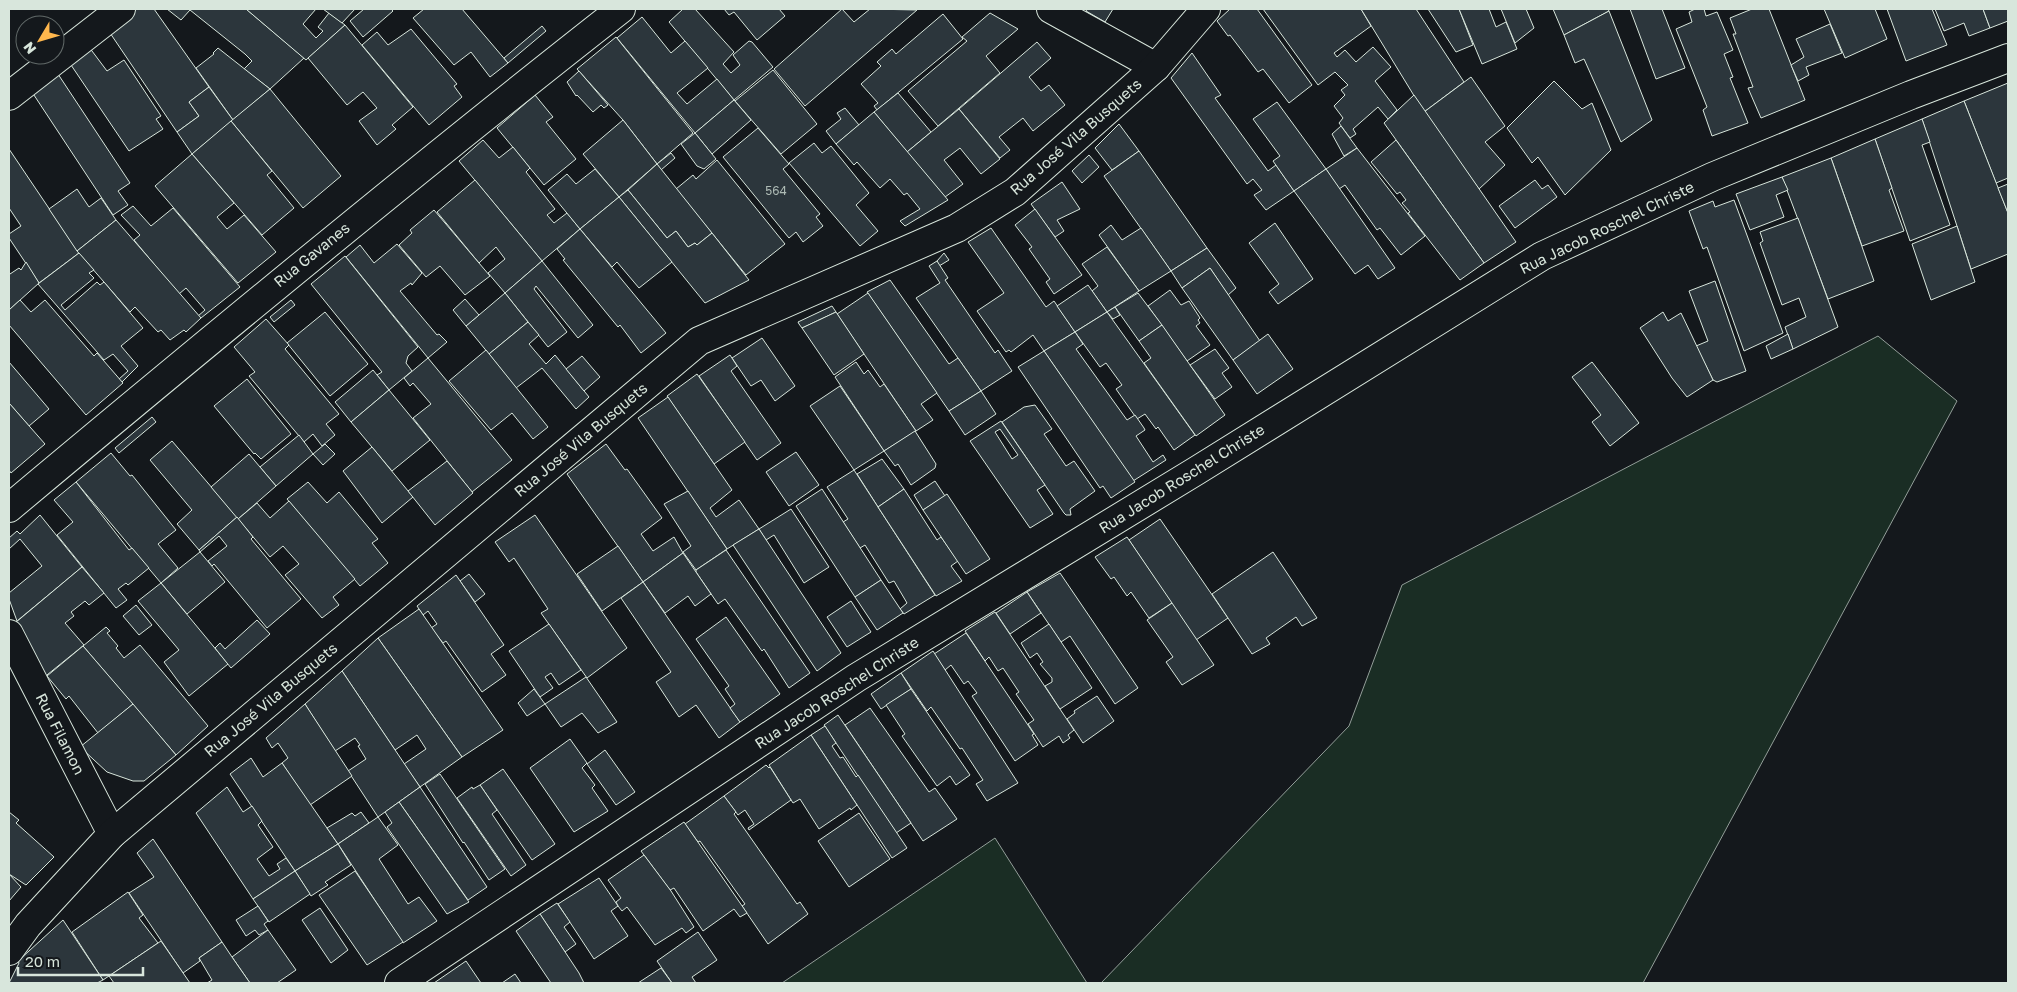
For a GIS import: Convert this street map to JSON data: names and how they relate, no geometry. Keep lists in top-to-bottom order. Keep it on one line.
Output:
{"streets":{"street":["Rua José Vila Busquets","Rua Jacob Roschel Christe","Rua Gavanes","Rua Filamon"]},"crossings":[["Rua José Vila Busquets","Rua Filamon"]],"house_numbers":["564"],"scale_bar":"20 m","north":"bottom left"}
